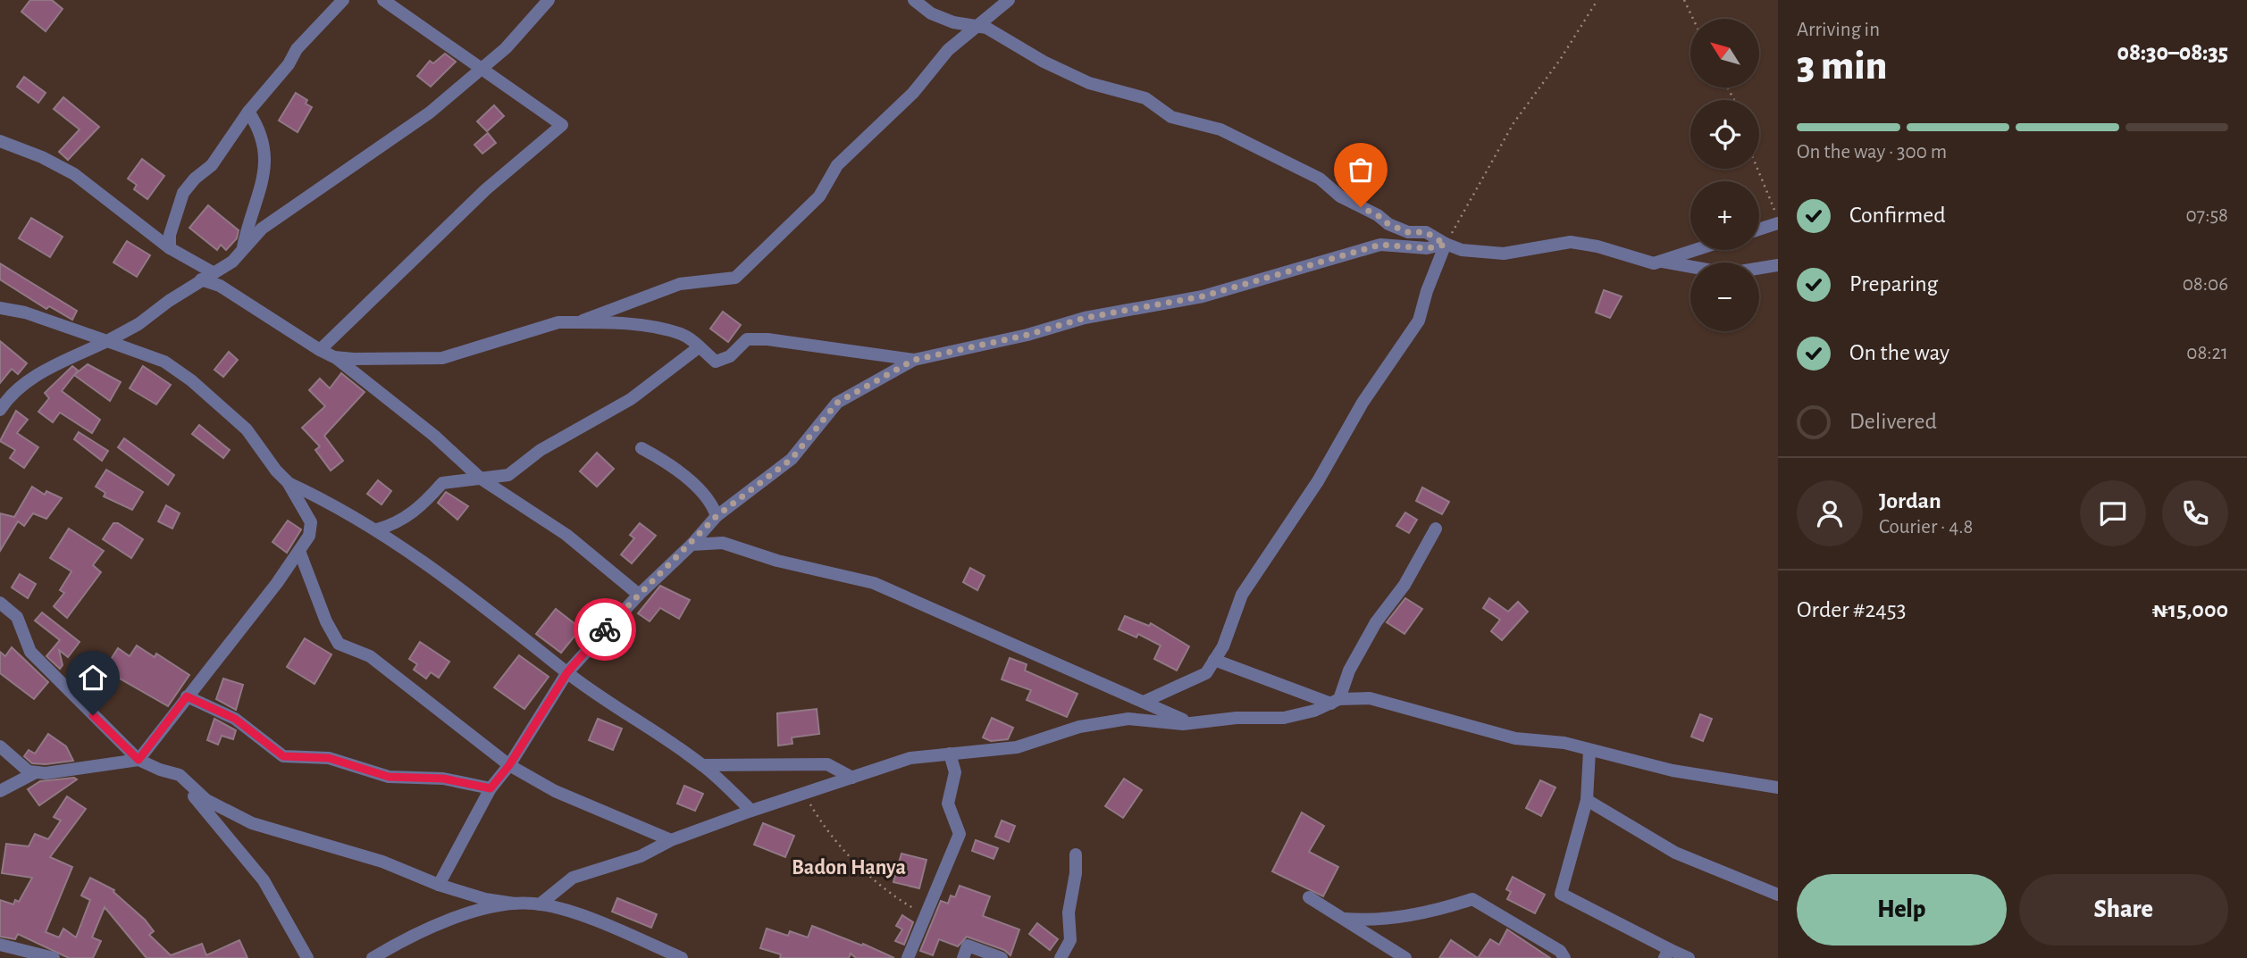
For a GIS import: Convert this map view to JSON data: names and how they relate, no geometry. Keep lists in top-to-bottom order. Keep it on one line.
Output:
{"districts":["Badon Hanya"],"north":"top left","page":{"heading":["3 min","Arriving in","08:30–08:35"],"panel":["Jordan","Courier · 4.8","Order #2453","₦15,000"],"map_buttons":["+","−"],"bar":"On the way · 300 m","list":[["Confirmed","07:58"],["Preparing","08:06"],["On the way","08:21"],"Delivered"],"buttons":["Help","Share"]}}
